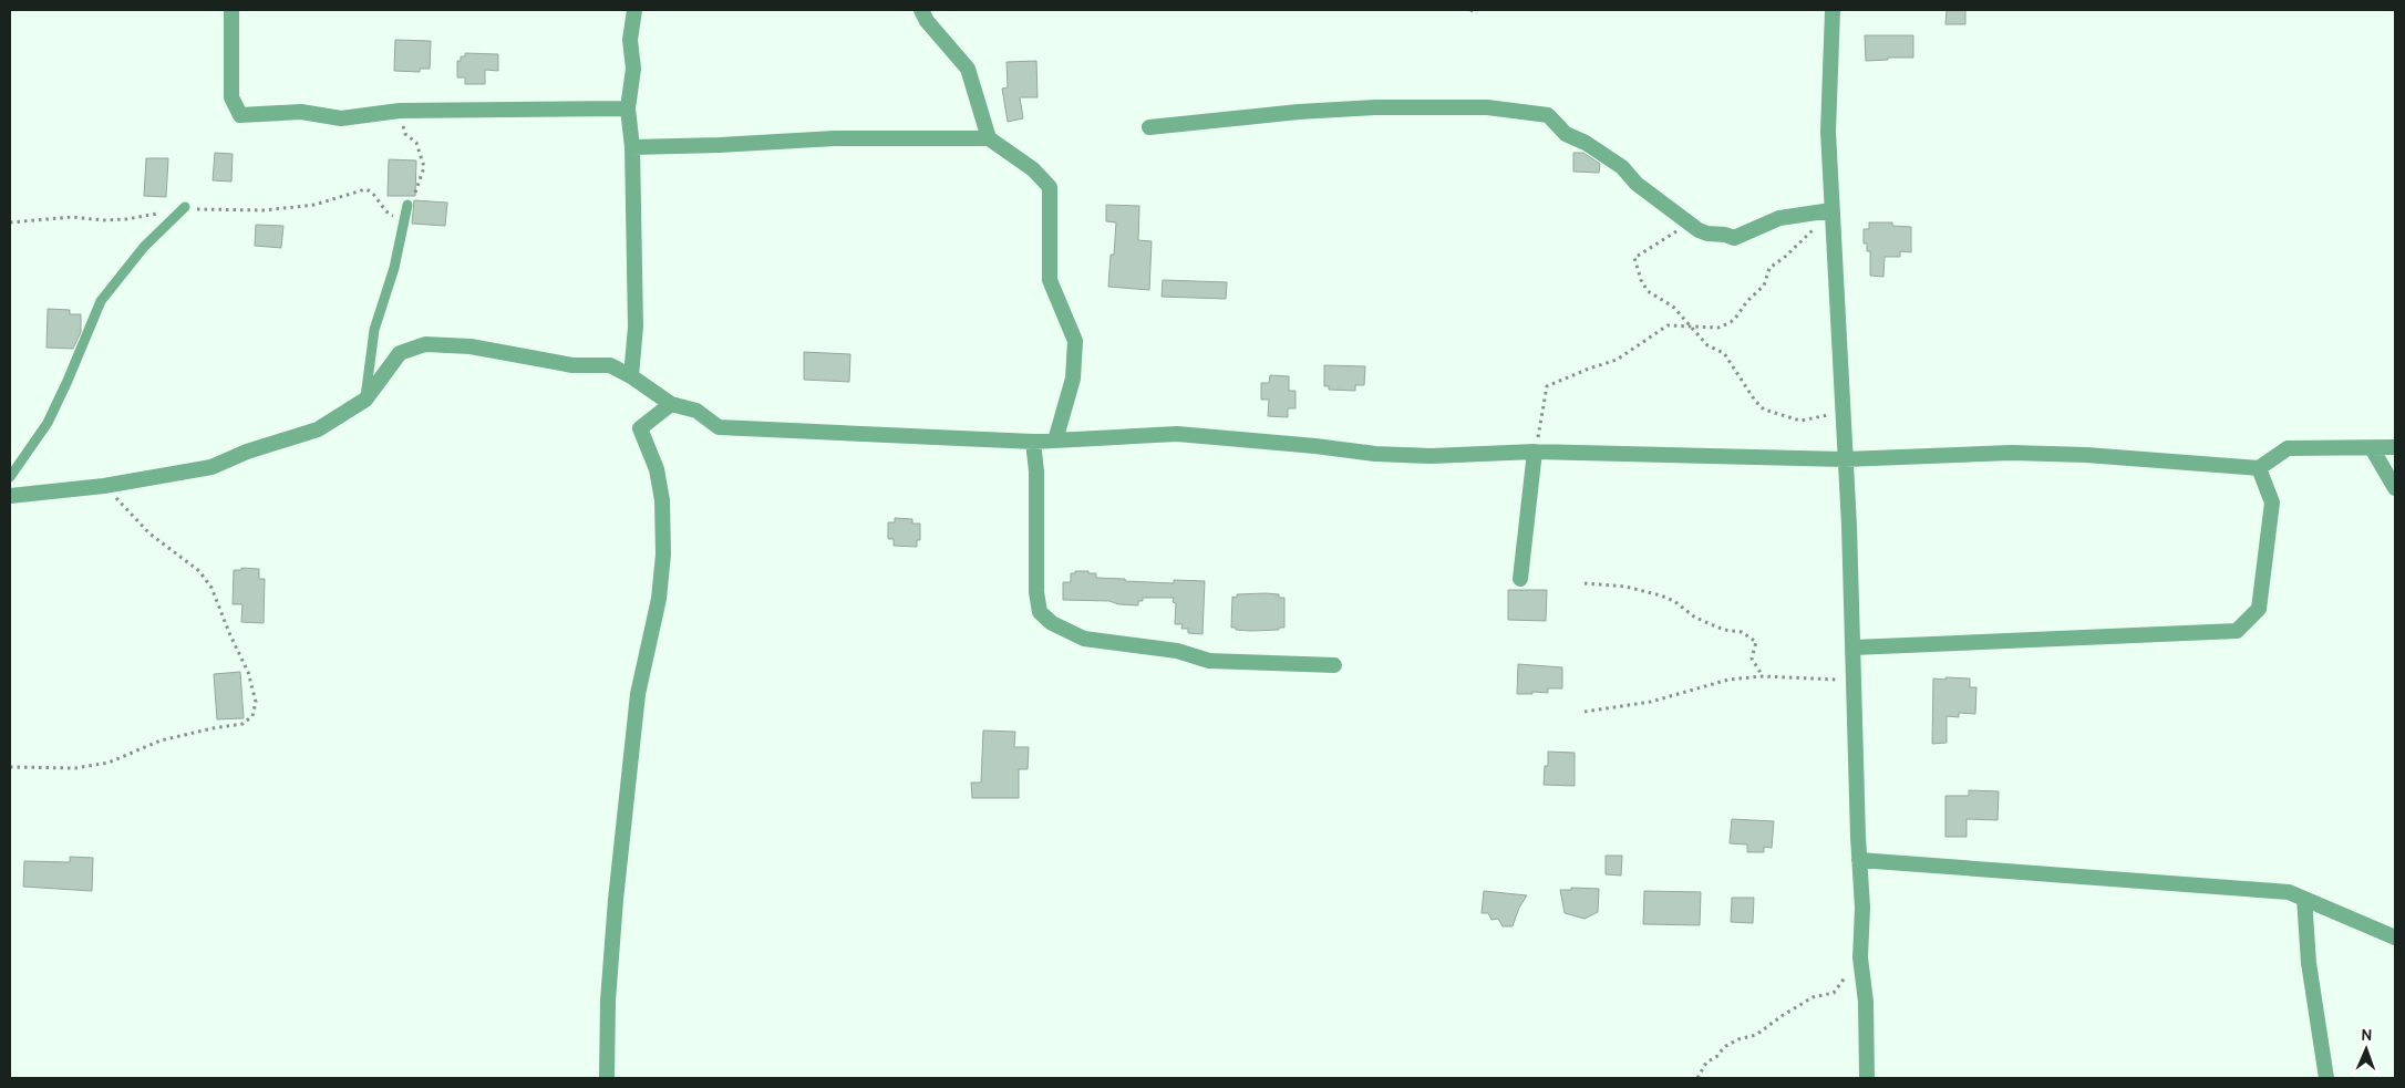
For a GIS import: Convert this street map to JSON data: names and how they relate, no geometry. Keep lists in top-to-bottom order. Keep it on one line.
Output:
{"north":"top"}
